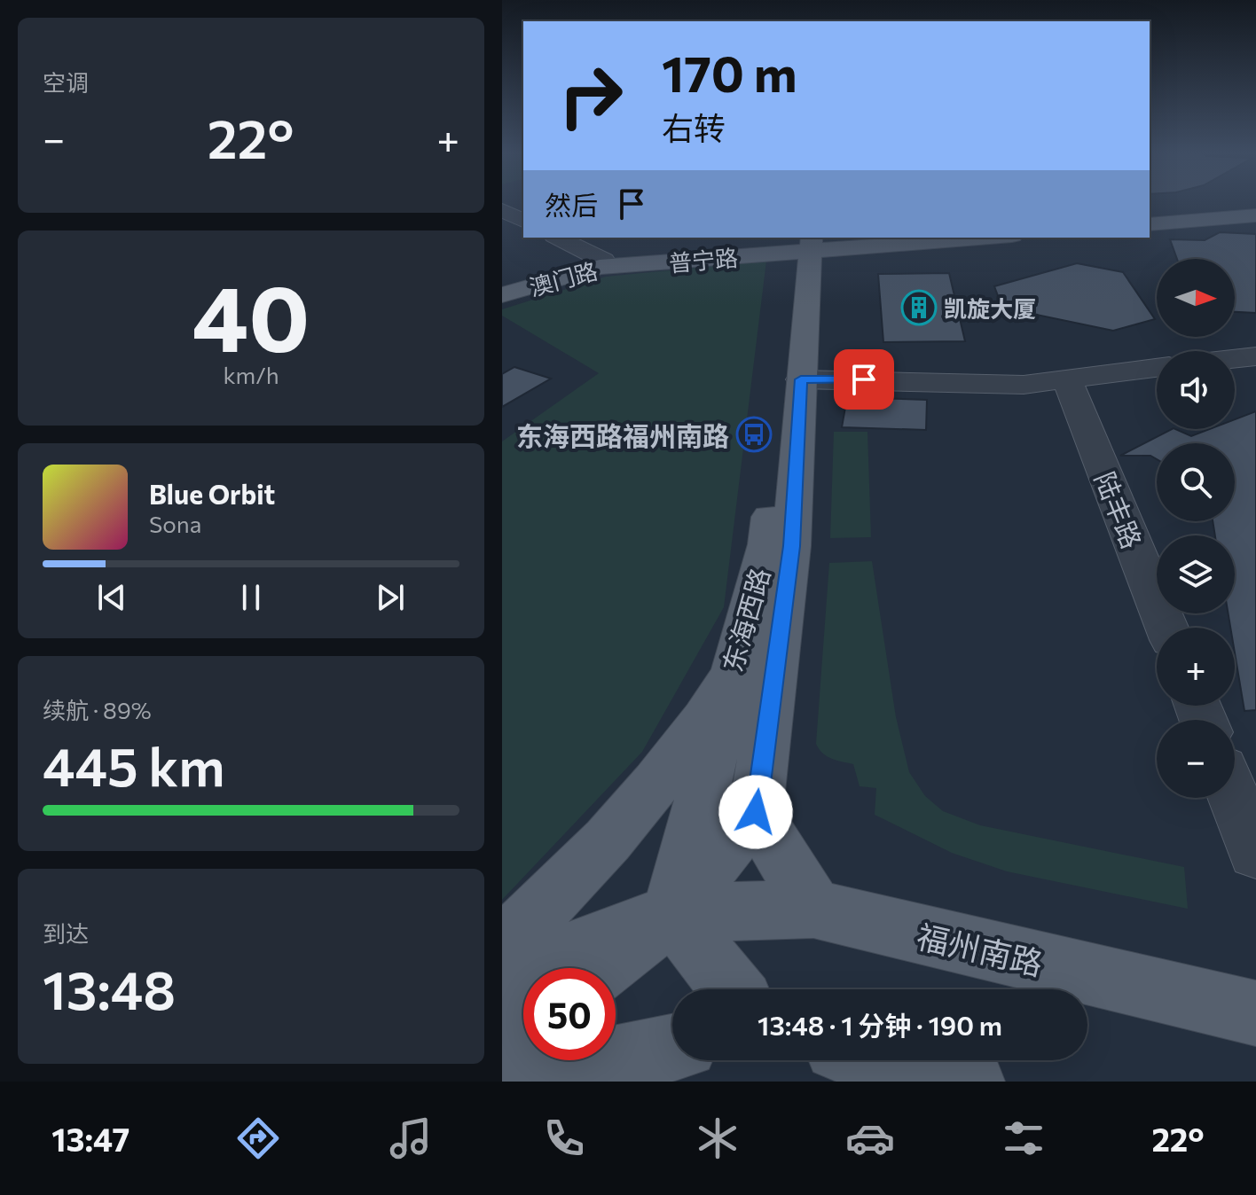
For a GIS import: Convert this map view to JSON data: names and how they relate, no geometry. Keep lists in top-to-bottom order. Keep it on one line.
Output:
{"streets":{"main road":["普宁路","澳门路","东海西路","福州南路"],"street":["陆丰路"]},"crossings":[["普宁路","澳门路"],["普宁路","东海西路"]],"places":{"building":["凯旋大厦"],"bus stop":["东海西路福州南路"]},"north":"right","page":{"tile":["空调",["40","km/h"],["续航 · 89%","445 km"],["到达","13:48"]],"turn":["170 m","右转"],"heat":["−","22°","+"],"then":"然后","map_buttons":["+","−"],"song":["Blue Orbit","Sona"],"limit":"50","trip":"13:48 · 1 分钟 · 190 m","tabs":["13:47","22°"]}}
